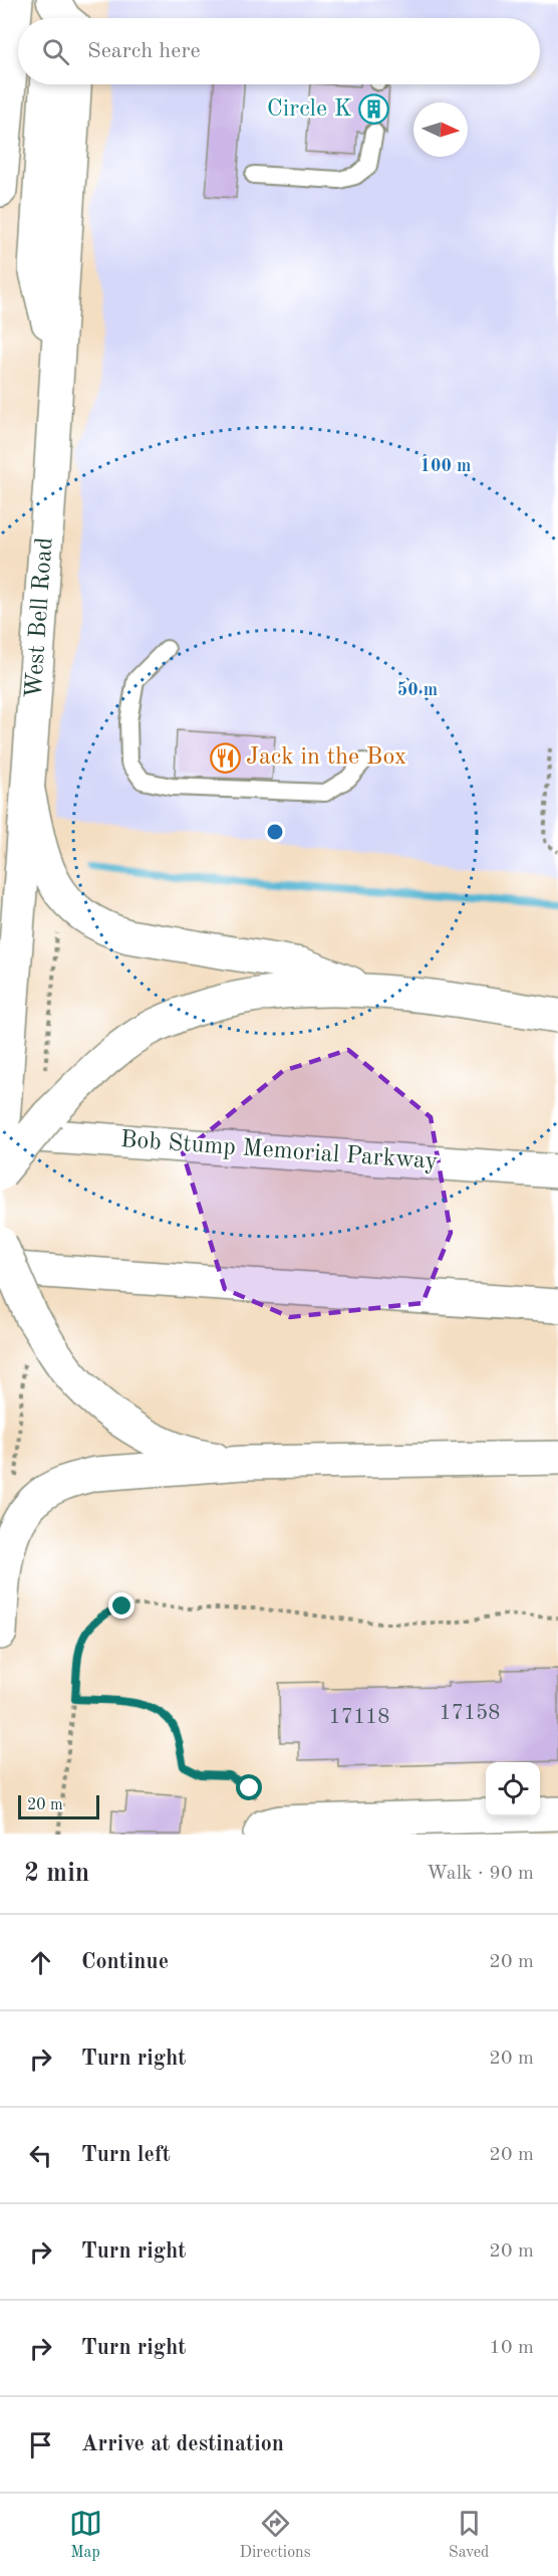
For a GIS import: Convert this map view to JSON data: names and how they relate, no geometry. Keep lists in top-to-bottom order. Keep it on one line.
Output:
{"streets":{"main road":["West Bell Road","Bob Stump Memorial Parkway"]},"places":{"building":["Circle K"],"restaurant":["Jack in the Box"]},"house_numbers":["17158","17118"],"scale_bar":"20 m","north":"right","page":{"search":"Search here","scale":"20 m","heading":["2 min","Walk · 90 m"],"list":[["Continue","20 m"],["Turn right","20 m"],["Turn left","20 m"],["Turn right","20 m"],["Turn right","10 m"],"Arrive at destination"],"nav":["Map","Directions","Saved"]},"rings":["100 m","50 m"]}
